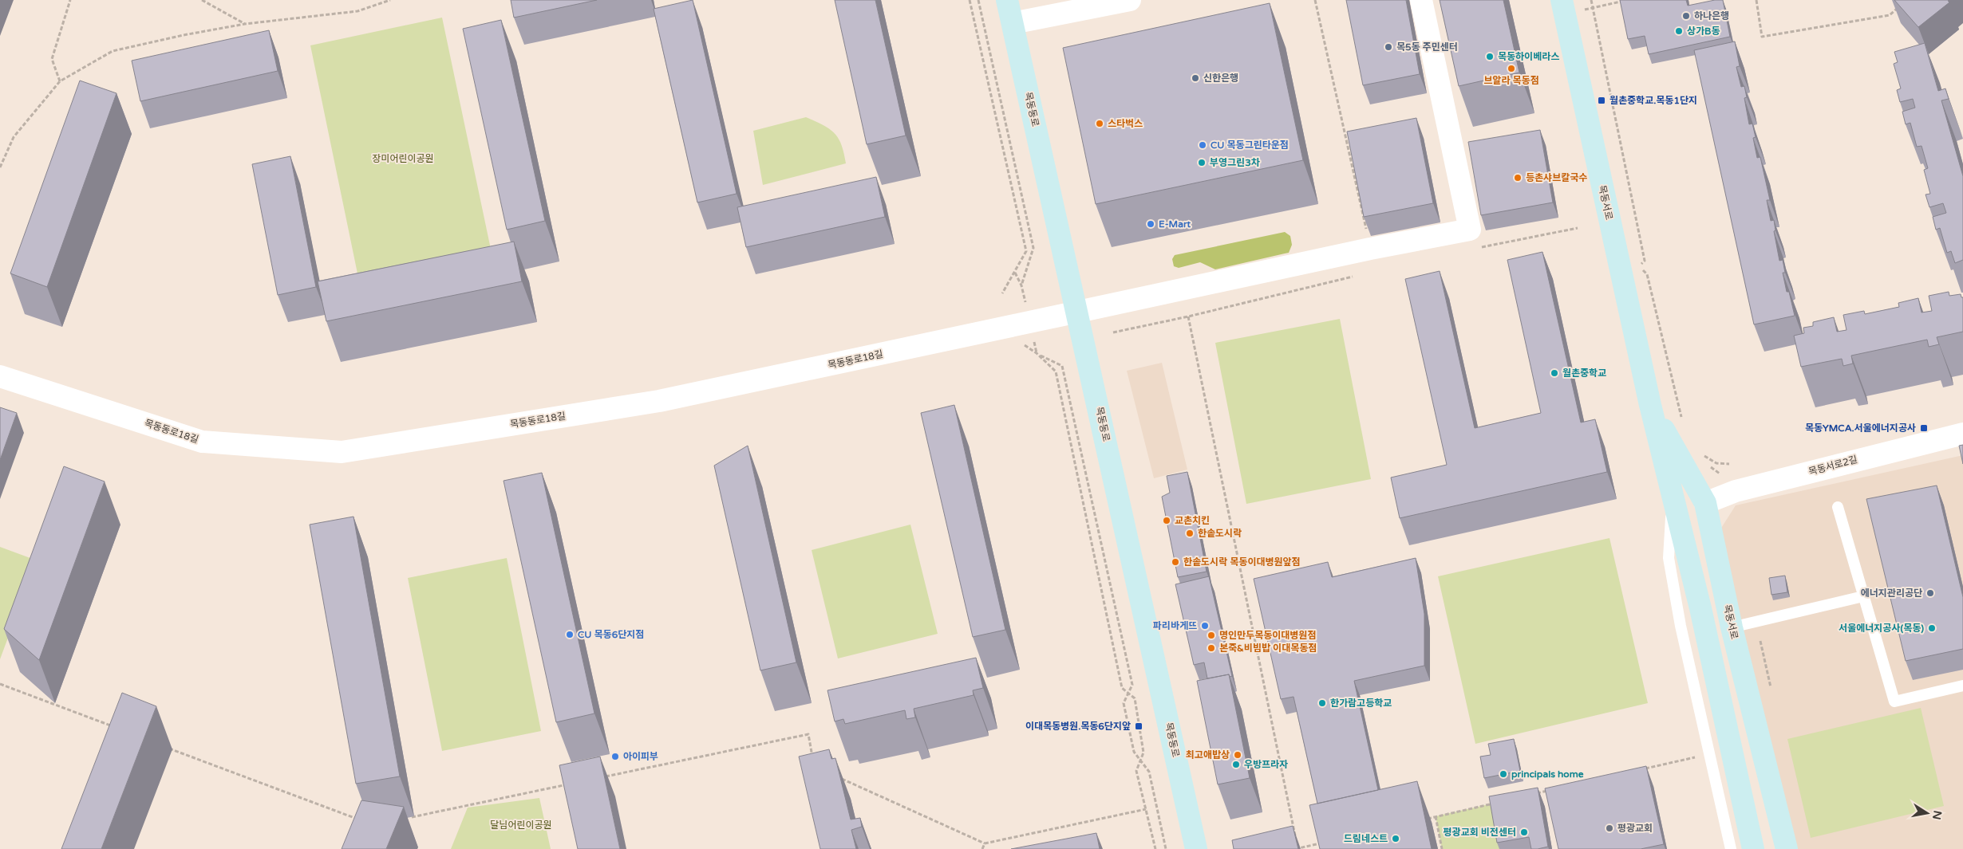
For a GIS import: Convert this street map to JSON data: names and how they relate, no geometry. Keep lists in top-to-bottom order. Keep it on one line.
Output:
{"streets":{"main road":["목동동로","목동서로"],"street":["목동동로18길","목동서로2길"]},"crossings":[["목동동로","목동동로18길"],["목동서로","목동서로2길"]],"parks":["장미어린이공원","달님어린이공원"],"places":{"other":["하나은행","상가B동","목5동 주민센터","목동하이베라스","브알라 목동점","신한은행","스타벅스","CU 목동그린타운점","부영그린3차","등촌샤브칼국수","E-Mart","월촌중학교","교촌치킨","한솥도시락","한솥도시락 목동이대병원앞점","에너지관리공단","파리바게뜨","서울에너지공사(목동)","CU 목동6단지점","명인만두목동이대병원점","본죽&비빔밥 이대목동점","한가람고등학교","최고애밥상","아이피부","우방프라자","principals home","평광교회","평광교회 비전센터","드림네스트"],"transit":["월촌중학교.목동1단지","목동YMCA.서울에너지공사","이대목동병원.목동6단지앞"]},"north":"right"}
